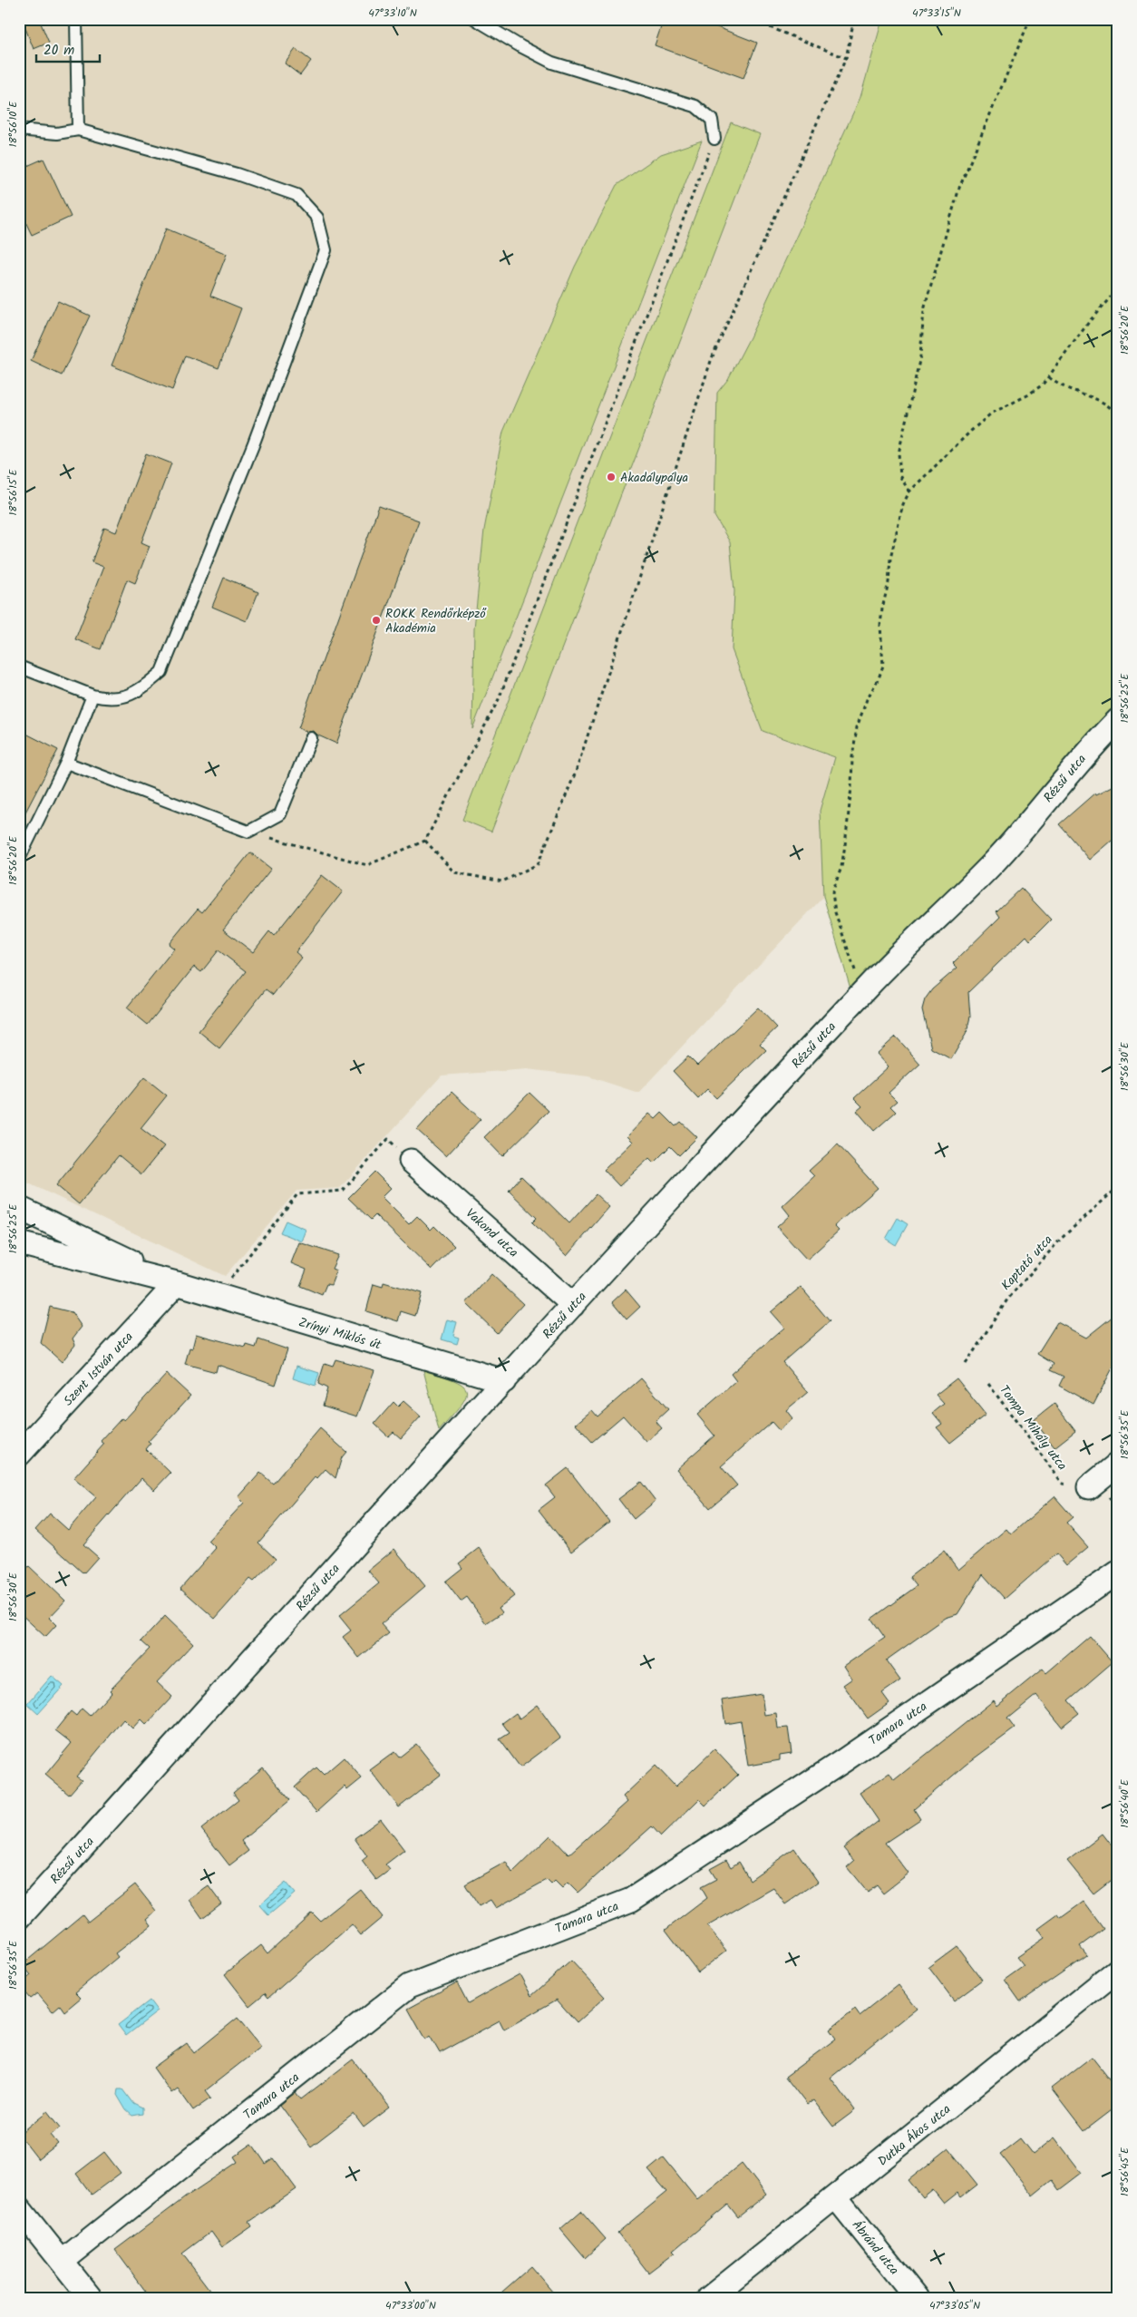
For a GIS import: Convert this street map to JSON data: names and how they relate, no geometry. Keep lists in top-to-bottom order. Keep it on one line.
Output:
{"streets":{"street":["Rézsű utca","Vakond utca","Zrínyi Miklós út","Szent István utca","Tamara utca","Dutka Ákos utca","Ábránd utca"],"path":["Kaptató utca","Tompa Mihály utca"]},"crossings":[["Rézsű utca","Vakond utca"],["Rézsű utca","Zrínyi Miklós út"],["Zrínyi Miklós út","Szent István utca"],["Dutka Ákos utca","Ábránd utca"]],"places":["Akadálypálya","ROKK Rendőrképző Akadémia"],"scale_bar":"20 m","coordinates":["47°33'10\"N","47°33'15\"N","18°56'10\"E","18°56'20\"E","18°56'15\"E","18°56'25\"E","18°56'30\"E","18°56'35\"E","18°56'40\"E","18°56'45\"E","47°33'00\"N","47°33'05\"N"]}
